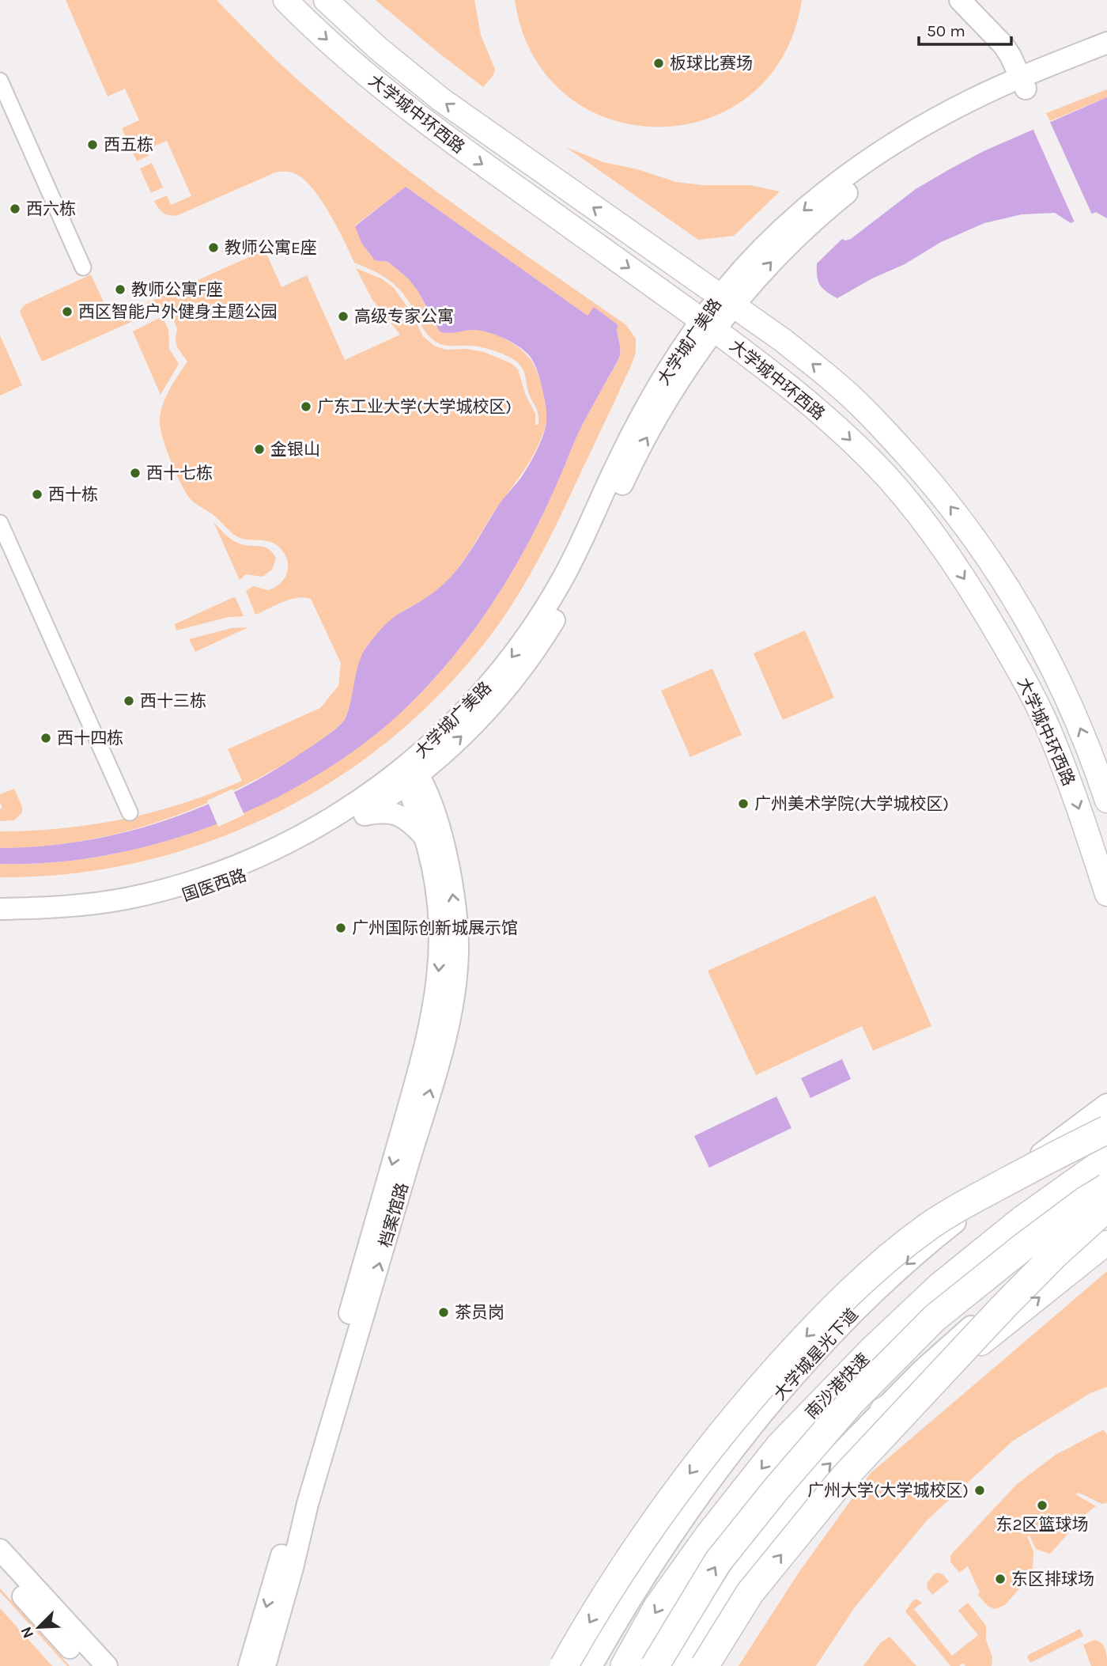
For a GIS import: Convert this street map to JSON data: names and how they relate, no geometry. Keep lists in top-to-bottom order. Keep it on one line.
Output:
{"streets":{"highway":["南沙港快速"],"main road":["大学城中环西路","大学城广美路","国医西路","档案馆路","大学城星光下道"]},"crossings":[["大学城中环西路","大学城广美路"],["大学城广美路","国医西路"],["大学城广美路","档案馆路"],["国医西路","档案馆路"]],"places":["板球比赛场","西五栋","西六栋","教师公寓E座","教师公寓F座","西区智能户外健身主题公园","高级专家公寓","广东工业大学(大学城校区)","金银山","西十七栋","西十栋","西十三栋","西十四栋","广州美术学院(大学城校区)","广州国际创新城展示馆","茶员岗","广州大学(大学城校区)","东2区篮球场","东区排球场"],"scale_bar":"50 m","north":"bottom left"}
